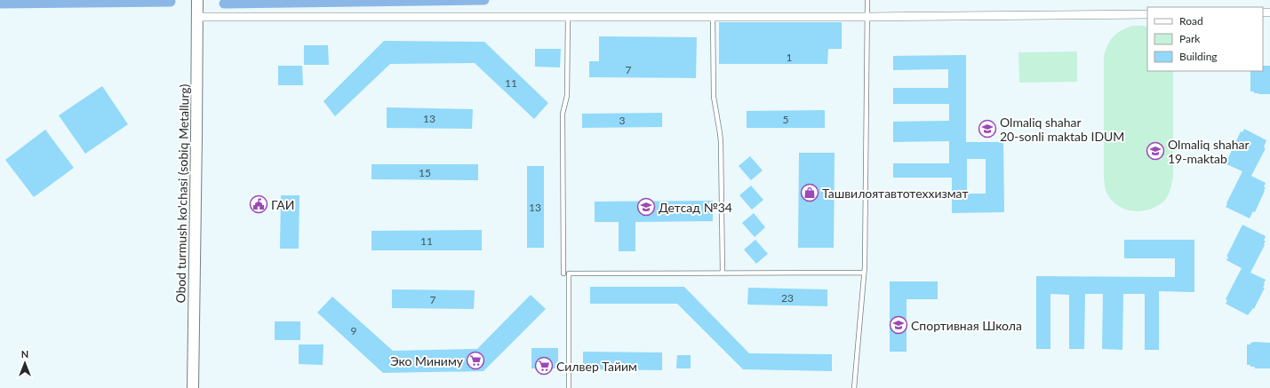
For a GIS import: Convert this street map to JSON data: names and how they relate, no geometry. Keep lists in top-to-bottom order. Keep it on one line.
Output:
{"streets":{"street":["Obod turmush ko'chasi (sobiq Metallurg)"]},"places":{"school or university":["Olmaliq shahar 20-sonli maktab IDUM","Olmaliq shahar 19-maktab","Детсад №34","Спортивная Школа"],"shop":["Ташвилоятавтотеххизмат"],"public building":["ГАИ"],"supermarket":["Эко Миниму","Силвер Тайим"]},"house_numbers":["1","7","11","13","5","3","15","13","11","23","7","9"],"legend":["Road","Park","Building"],"north":"top"}
